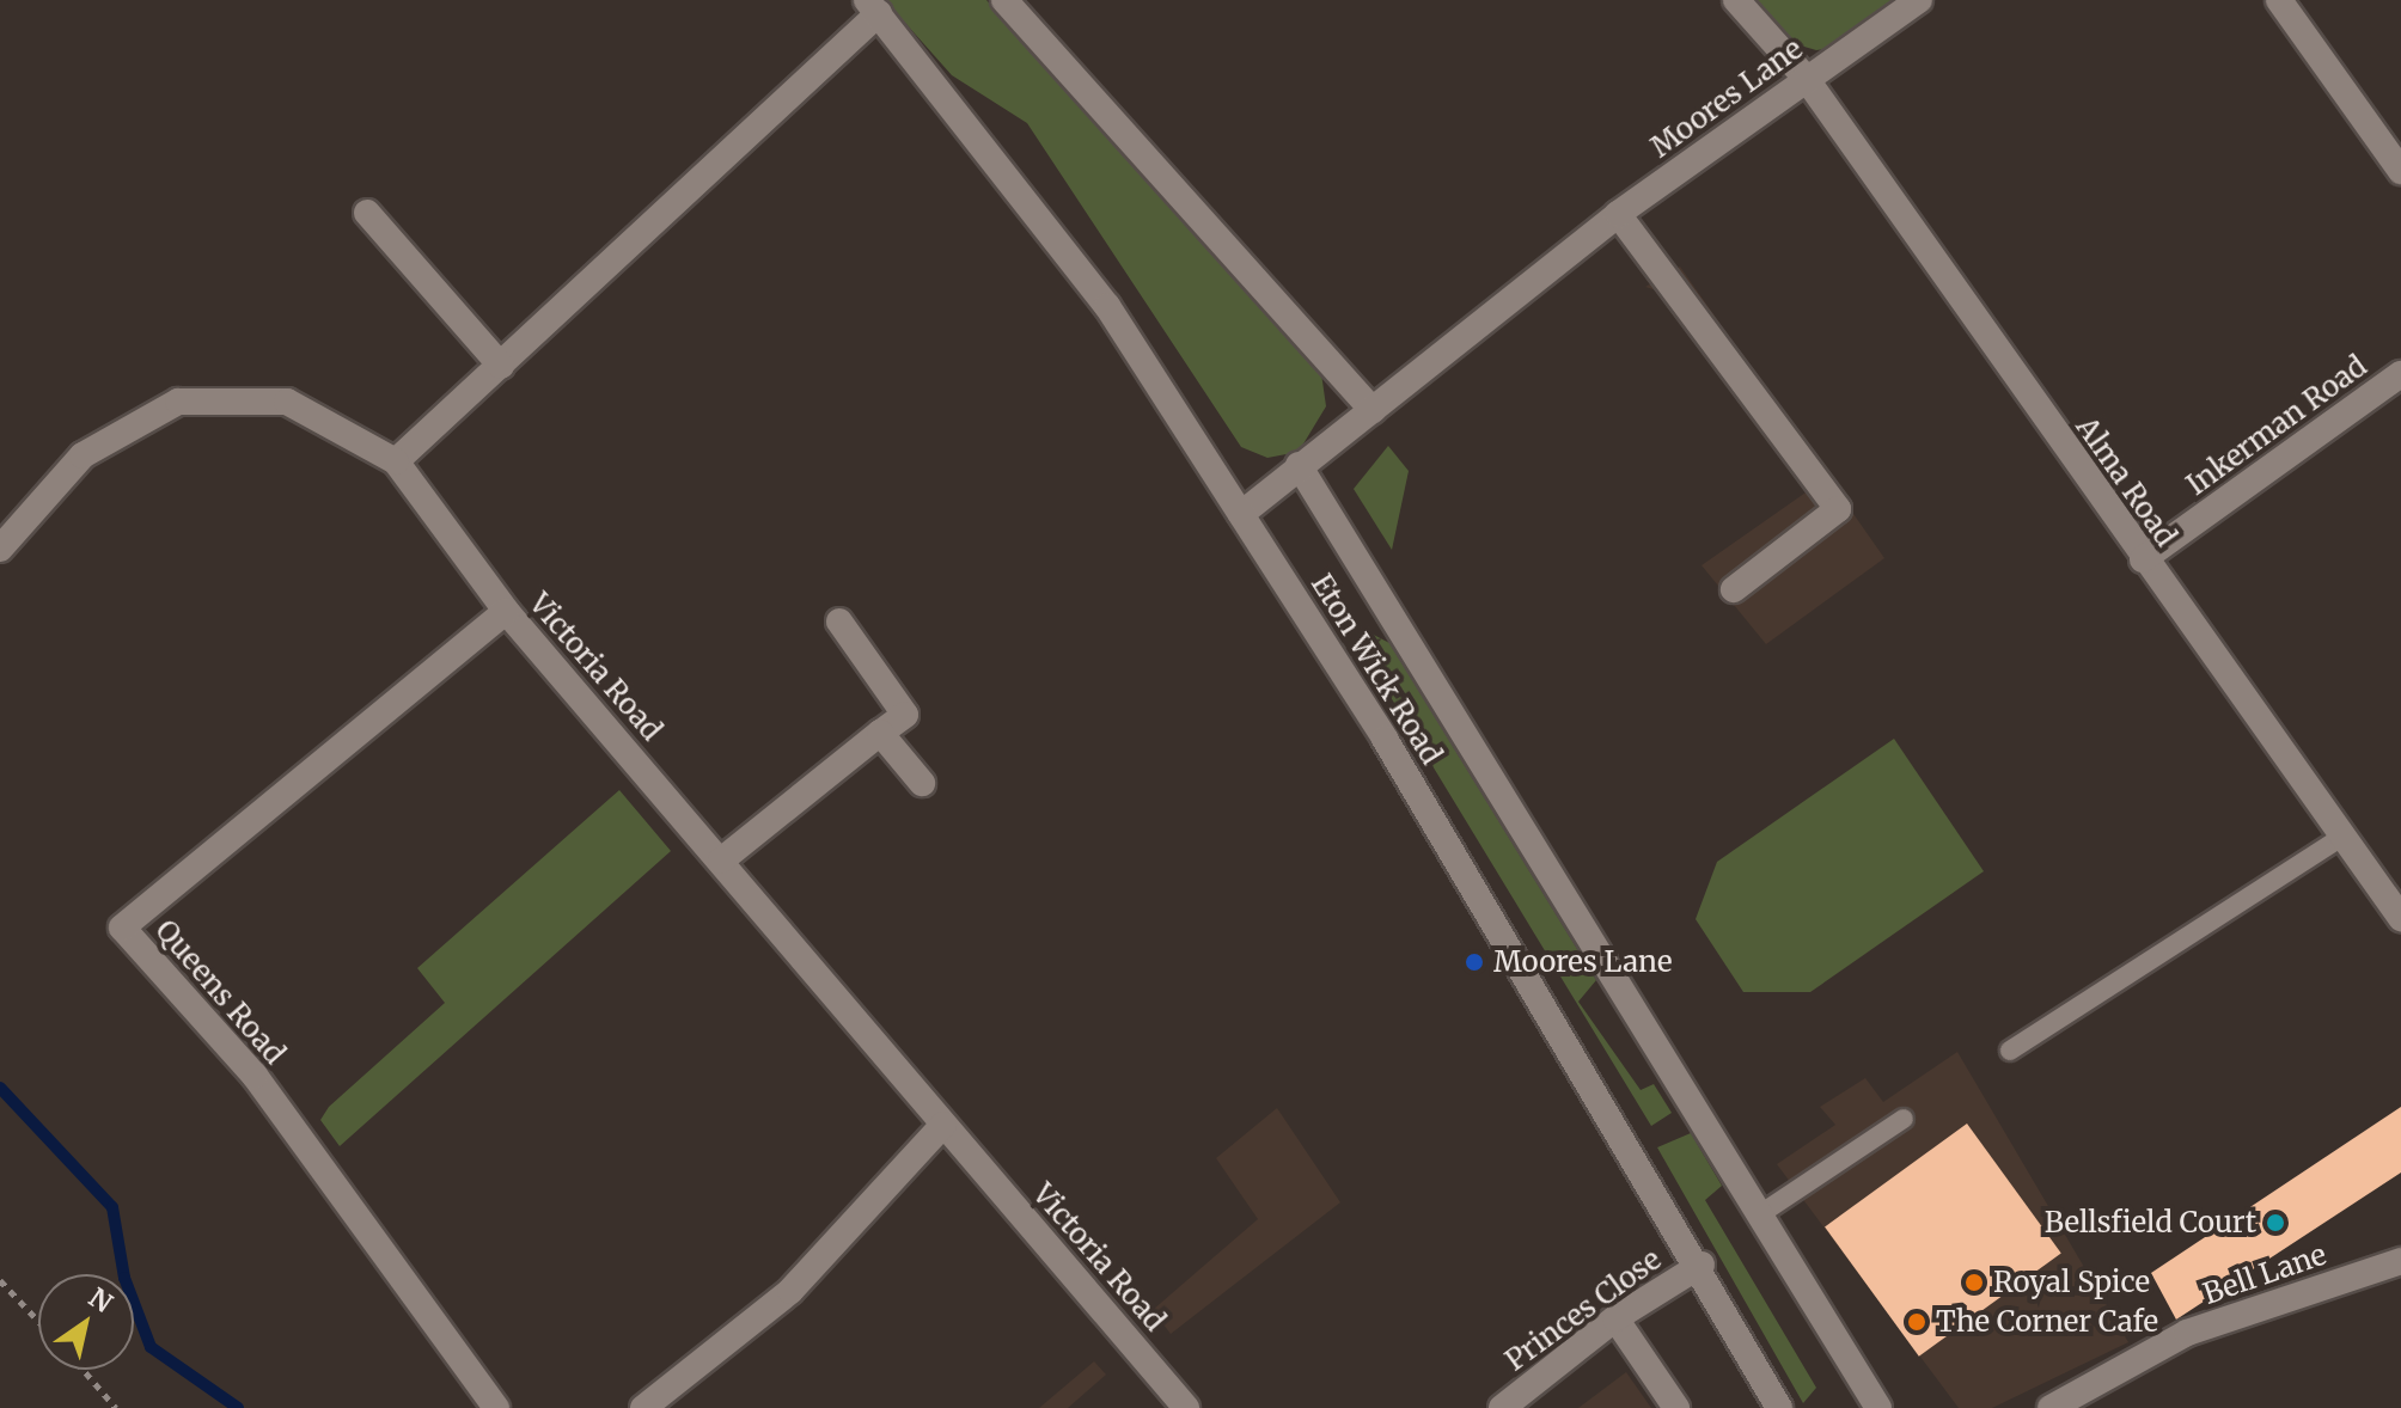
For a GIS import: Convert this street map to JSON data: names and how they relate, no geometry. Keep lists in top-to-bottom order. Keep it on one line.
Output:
{"streets":{"street":["Moores Lane","Inkerman Road","Alma Road","Victoria Road","Eton Wick Road","Queens Road","Bell Lane","Princes Close"]},"crossings":[["Moores Lane","Alma Road"],["Moores Lane","Eton Wick Road"],["Inkerman Road","Alma Road"],["Victoria Road","Queens Road"],["Eton Wick Road","Princes Close"]],"places":["Moores Lane","Bellsfield Court","Royal Spice","The Corner Cafe"],"north":"top right"}
